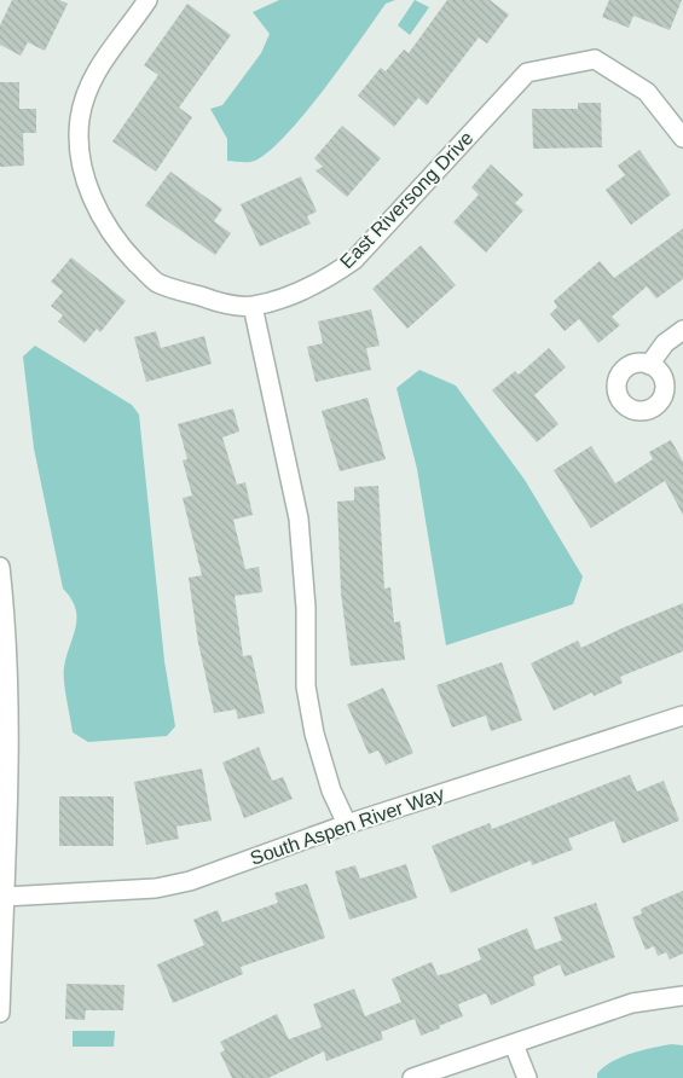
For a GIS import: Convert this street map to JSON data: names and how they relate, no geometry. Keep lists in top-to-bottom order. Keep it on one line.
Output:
{"streets":{"street":["East Riversong Drive","South Aspen River Way"]}}
